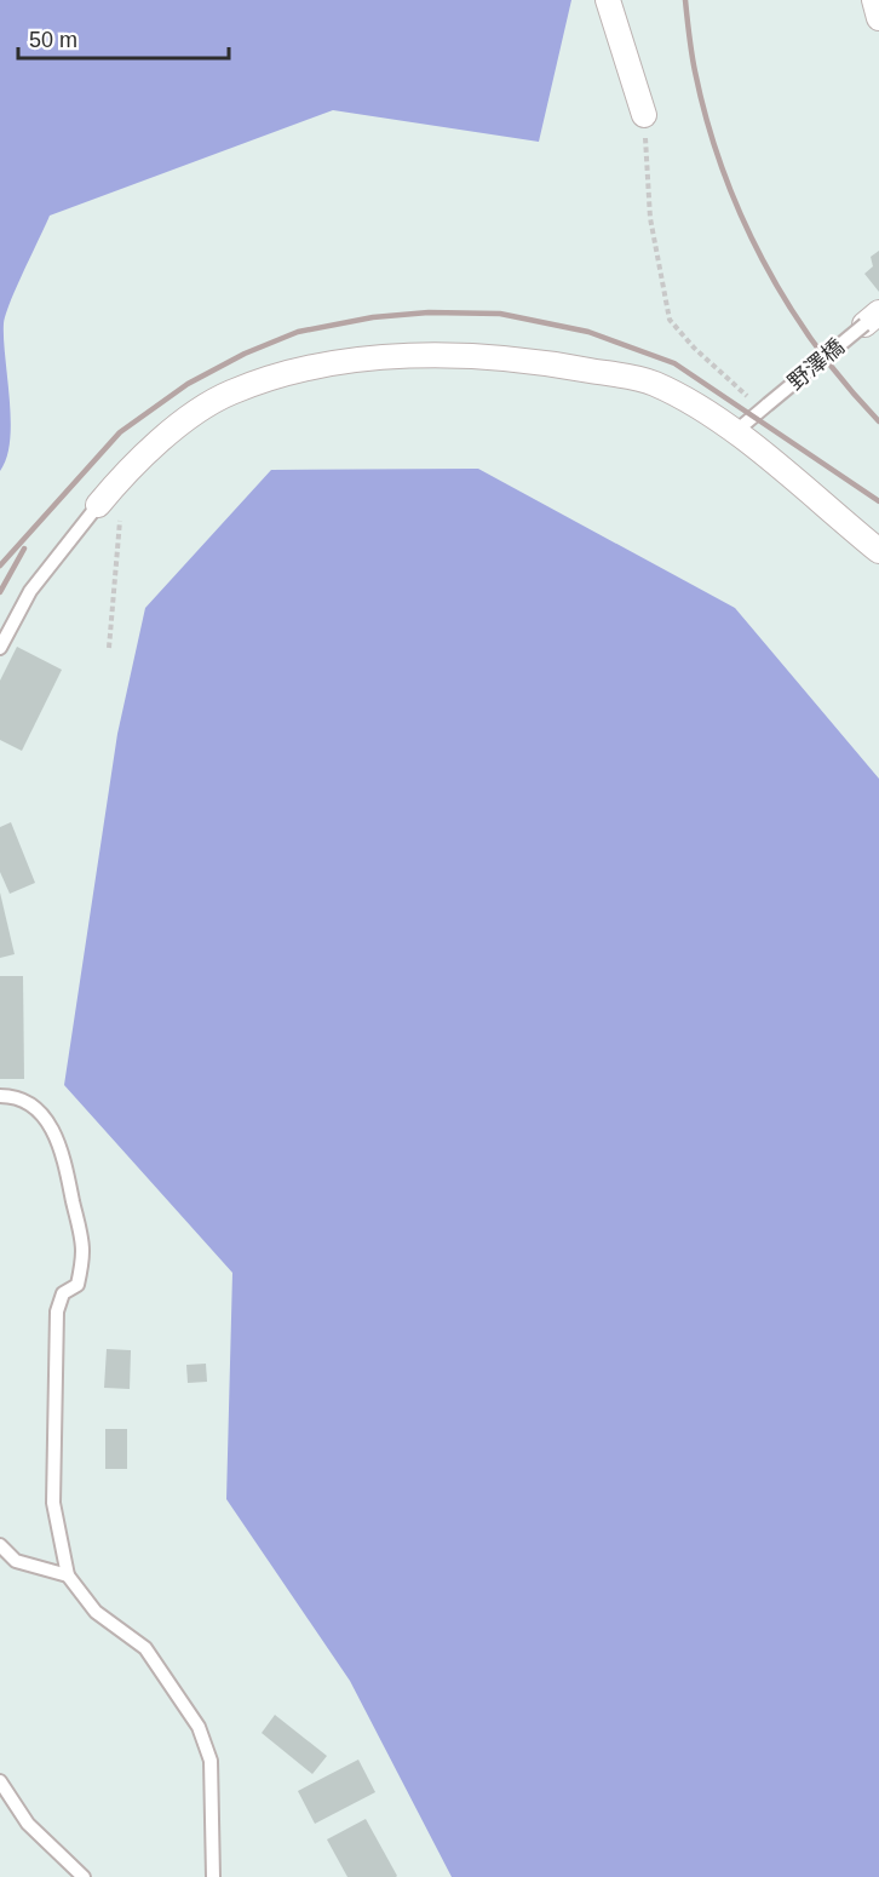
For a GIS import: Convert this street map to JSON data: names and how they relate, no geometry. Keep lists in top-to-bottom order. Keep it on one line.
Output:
{"streets":{"lane":["野澤橋"]},"scale_bar":"50 m"}
